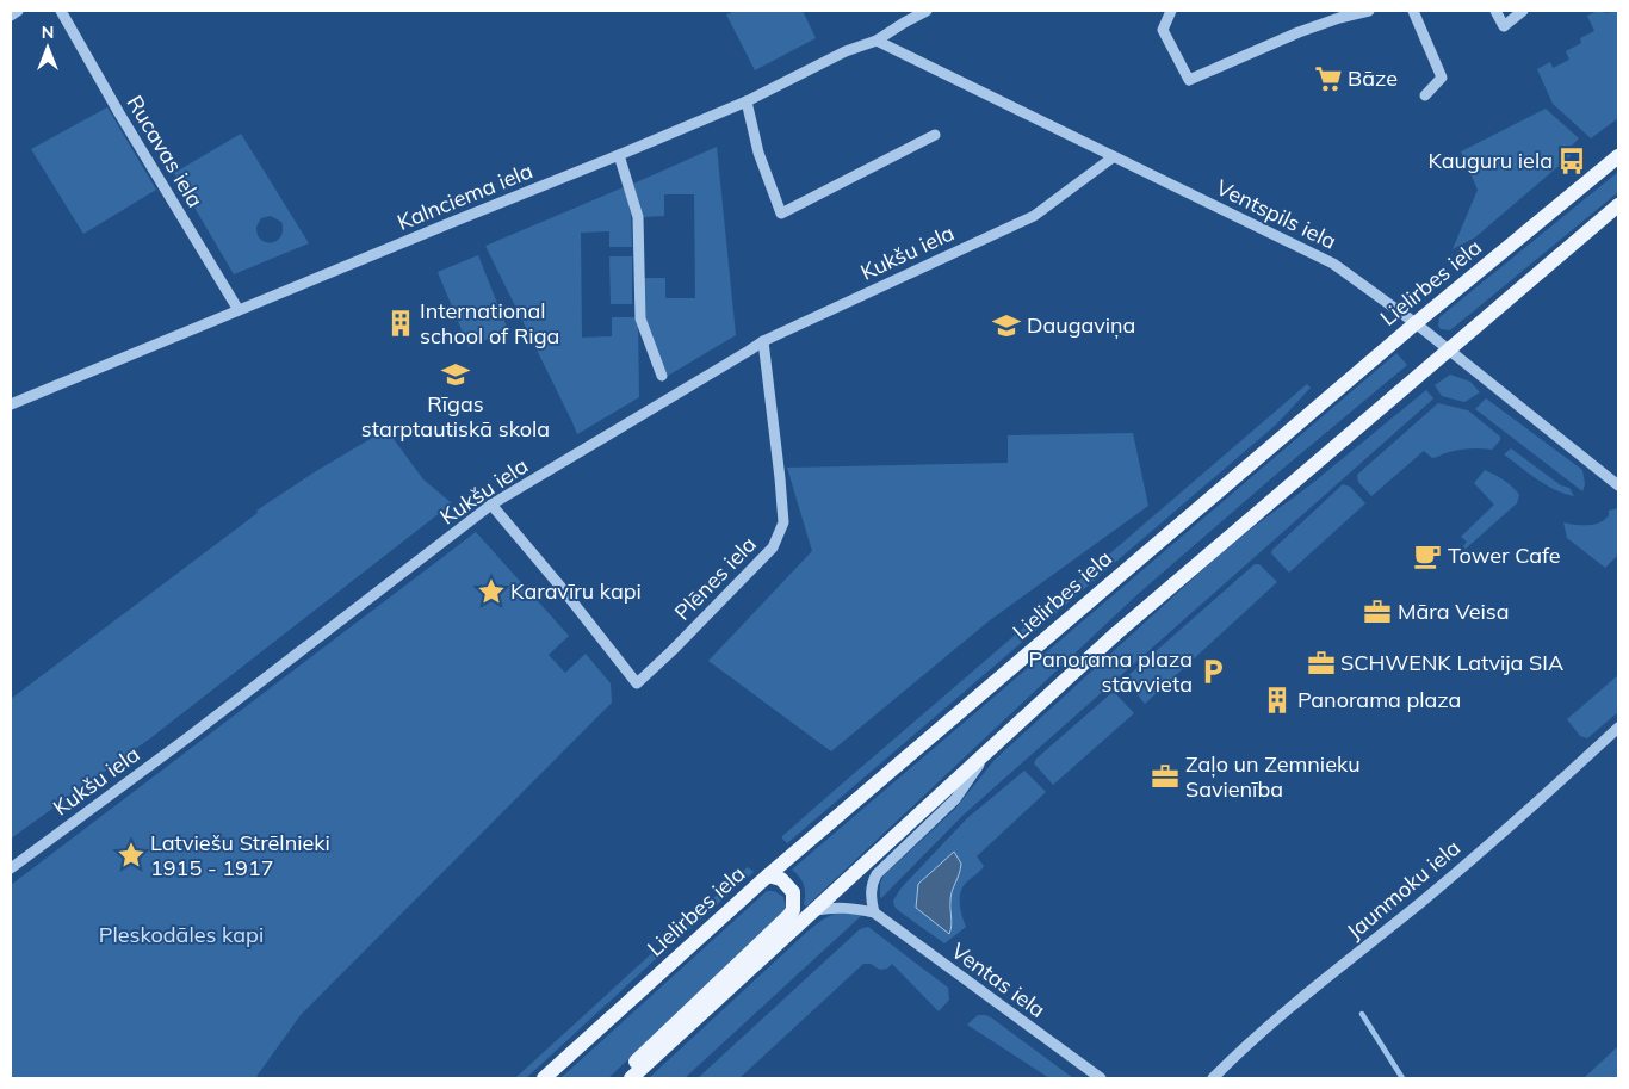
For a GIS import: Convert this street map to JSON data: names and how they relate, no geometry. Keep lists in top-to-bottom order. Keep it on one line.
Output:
{"streets":{"main road":["Lielirbes iela"],"street":["Rucavas iela","Kalnciema iela","Ventspils iela","Kukšu iela","Plēnes iela","Jaunmoku iela","Ventas iela"]},"crossings":[["Rucavas iela","Kalnciema iela"],["Kalnciema iela","Ventspils iela"],["Ventspils iela","Kukšu iela"],["Ventspils iela","Lielirbes iela"],["Kukšu iela","Plēnes iela"]],"parks":["Pleskodāles kapi"],"places":{"supermarket":["Bāze"],"bus stop":["Kauguru iela"],"building":["International school of Riga","Panorama plaza"],"school or university":["Daugaviņa","Rīgas starptautiskā skola"],"cafe":["Tower Cafe"],"place":["Karavīru kapi","Latviešu Strēlnieki 1915 - 1917"],"office":["Māra Veisa","SCHWENK Latvija SIA","Zaļo un Zemnieku Savienība"],"parking":["Panorama plaza stāvvieta"]},"north":"top"}
